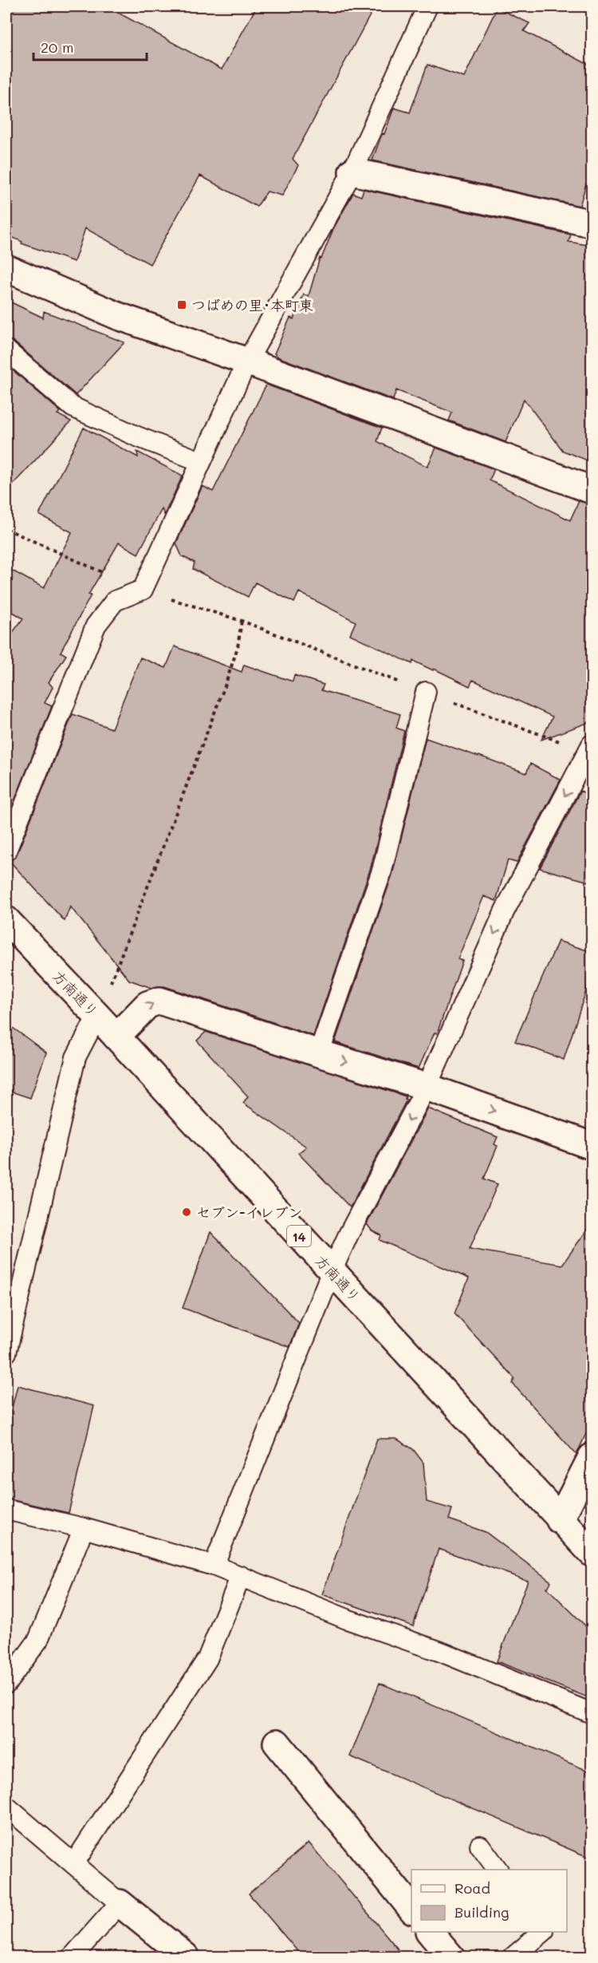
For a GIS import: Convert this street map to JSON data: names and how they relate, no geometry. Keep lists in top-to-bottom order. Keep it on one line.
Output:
{"streets":{"street":["方南通り","14"]},"places":{"transit":["つばめの里･本町東"],"other":["セブン-イレブン"]},"legend":["Road","Building"],"scale_bar":"20 m"}
